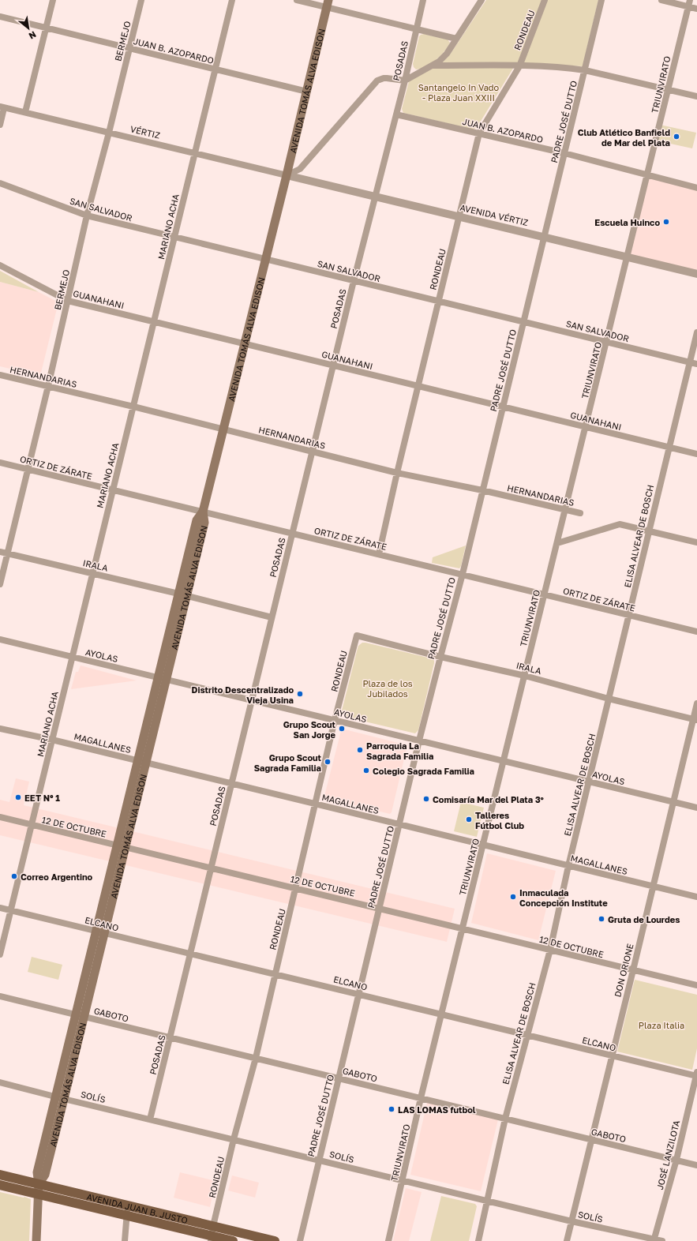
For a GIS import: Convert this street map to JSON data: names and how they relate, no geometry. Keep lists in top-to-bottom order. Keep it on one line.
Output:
{"streets":{"main road":["AVENIDA TOMÁS ALVA EDISON","AVENIDA JUAN B. JUSTO"],"street":["RONDEAU","BERMEJO","JUAN B. AZOPARDO","POSADAS","TRIUNVIRATO","PADRE JOSÉ DUTTO","VÉRTIZ","SAN SALVADOR","AVENIDA VÉRTIZ","MARIANO ACHA","GUANAHANI","HERNANDARIAS","ORTIZ DE ZÁRATE","ELISA ALVEAR DE BOSCH","IRALA","AYOLAS","MAGALLANES","12 DE OCTUBRE","ELCANO","DON ORIONE","GABOTO","SOLÍS","JOSÉ LANZILOTA"]},"crossings":[["RONDEAU","JUAN B. AZOPARDO"],["RONDEAU","SAN SALVADOR"],["RONDEAU","AVENIDA VÉRTIZ"],["RONDEAU","GUANAHANI"],["RONDEAU","HERNANDARIAS"],["RONDEAU","ORTIZ DE ZÁRATE"],["RONDEAU","IRALA"],["RONDEAU","AYOLAS"],["RONDEAU","MAGALLANES"],["RONDEAU","12 DE OCTUBRE"],["RONDEAU","ELCANO"],["RONDEAU","GABOTO"],["RONDEAU","SOLÍS"],["RONDEAU","AVENIDA JUAN B. JUSTO"],["BERMEJO","JUAN B. AZOPARDO"],["BERMEJO","VÉRTIZ"],["BERMEJO","SAN SALVADOR"],["BERMEJO","GUANAHANI"],["BERMEJO","HERNANDARIAS"],["BERMEJO","ORTIZ DE ZÁRATE"],["BERMEJO","IRALA"],["JUAN B. AZOPARDO","POSADAS"],["JUAN B. AZOPARDO","TRIUNVIRATO"],["JUAN B. AZOPARDO","AVENIDA TOMÁS ALVA EDISON"],["JUAN B. AZOPARDO","PADRE JOSÉ DUTTO"],["JUAN B. AZOPARDO","MARIANO ACHA"],["POSADAS","SAN SALVADOR"],["POSADAS","AVENIDA VÉRTIZ"],["POSADAS","GUANAHANI"],["POSADAS","HERNANDARIAS"],["POSADAS","ORTIZ DE ZÁRATE"],["POSADAS","IRALA"],["POSADAS","AYOLAS"],["POSADAS","MAGALLANES"],["POSADAS","12 DE OCTUBRE"],["POSADAS","ELCANO"],["POSADAS","GABOTO"],["POSADAS","SOLÍS"],["TRIUNVIRATO","SAN SALVADOR"],["TRIUNVIRATO","AVENIDA VÉRTIZ"],["TRIUNVIRATO","GUANAHANI"],["TRIUNVIRATO","HERNANDARIAS"],["TRIUNVIRATO","ORTIZ DE ZÁRATE"],["TRIUNVIRATO","IRALA"],["TRIUNVIRATO","AYOLAS"],["TRIUNVIRATO","MAGALLANES"],["TRIUNVIRATO","12 DE OCTUBRE"],["TRIUNVIRATO","ELCANO"],["TRIUNVIRATO","GABOTO"],["TRIUNVIRATO","SOLÍS"],["AVENIDA TOMÁS ALVA EDISON","VÉRTIZ"],["AVENIDA TOMÁS ALVA EDISON","SAN SALVADOR"],["AVENIDA TOMÁS ALVA EDISON","AVENIDA VÉRTIZ"],["AVENIDA TOMÁS ALVA EDISON","GUANAHANI"],["AVENIDA TOMÁS ALVA EDISON","HERNANDARIAS"],["AVENIDA TOMÁS ALVA EDISON","ORTIZ DE ZÁRATE"],["AVENIDA TOMÁS ALVA EDISON","IRALA"],["AVENIDA TOMÁS ALVA EDISON","AYOLAS"],["AVENIDA TOMÁS ALVA EDISON","MAGALLANES"],["AVENIDA TOMÁS ALVA EDISON","12 DE OCTUBRE"],["AVENIDA TOMÁS ALVA EDISON","ELCANO"],["AVENIDA TOMÁS ALVA EDISON","GABOTO"],["AVENIDA TOMÁS ALVA EDISON","SOLÍS"],["AVENIDA TOMÁS ALVA EDISON","AVENIDA JUAN B. JUSTO"],["PADRE JOSÉ DUTTO","SAN SALVADOR"],["PADRE JOSÉ DUTTO","AVENIDA VÉRTIZ"],["PADRE JOSÉ DUTTO","GUANAHANI"],["PADRE JOSÉ DUTTO","HERNANDARIAS"],["PADRE JOSÉ DUTTO","ORTIZ DE ZÁRATE"],["PADRE JOSÉ DUTTO","IRALA"],["PADRE JOSÉ DUTTO","AYOLAS"],["PADRE JOSÉ DUTTO","MAGALLANES"],["PADRE JOSÉ DUTTO","12 DE OCTUBRE"],["PADRE JOSÉ DUTTO","ELCANO"],["PADRE JOSÉ DUTTO","GABOTO"],["PADRE JOSÉ DUTTO","SOLÍS"],["VÉRTIZ","AVENIDA VÉRTIZ"],["VÉRTIZ","MARIANO ACHA"],["SAN SALVADOR","MARIANO ACHA"],["SAN SALVADOR","ELISA ALVEAR DE BOSCH"],["MARIANO ACHA","GUANAHANI"],["MARIANO ACHA","HERNANDARIAS"],["MARIANO ACHA","ORTIZ DE ZÁRATE"],["MARIANO ACHA","IRALA"],["MARIANO ACHA","AYOLAS"],["MARIANO ACHA","MAGALLANES"],["MARIANO ACHA","12 DE OCTUBRE"],["MARIANO ACHA","ELCANO"],["GUANAHANI","ELISA ALVEAR DE BOSCH"],["ORTIZ DE ZÁRATE","ELISA ALVEAR DE BOSCH"],["ELISA ALVEAR DE BOSCH","IRALA"],["ELISA ALVEAR DE BOSCH","AYOLAS"],["ELISA ALVEAR DE BOSCH","MAGALLANES"],["ELISA ALVEAR DE BOSCH","12 DE OCTUBRE"],["ELISA ALVEAR DE BOSCH","ELCANO"],["ELISA ALVEAR DE BOSCH","GABOTO"],["ELISA ALVEAR DE BOSCH","SOLÍS"],["IRALA","DON ORIONE"],["AYOLAS","DON ORIONE"],["MAGALLANES","DON ORIONE"],["12 DE OCTUBRE","DON ORIONE"],["ELCANO","DON ORIONE"],["ELCANO","JOSÉ LANZILOTA"],["DON ORIONE","GABOTO"],["DON ORIONE","SOLÍS"],["GABOTO","JOSÉ LANZILOTA"],["SOLÍS","JOSÉ LANZILOTA"]],"parks":["Santangelo In Vado - Plaza Juan XXIII","Plaza de los Jubilados","Plaza Italia"],"places":["Club Atlético Banfield de Mar del Plata","Escuela Huinco","Distrito Descentralizado Vieja Usina","Grupo Scout San Jorge","Parroquia La Sagrada Familia","Grupo Scout Sagrada Familia","Colegio Sagrada Familia","EET Nº 1","Comisaría Mar del Plata 3°","Talleres Fútbol Club","Correo Argentino","Inmaculada Concepción Institute","Gruta de Lourdes","LAS LOMAS futbol"],"north":"bottom right"}
